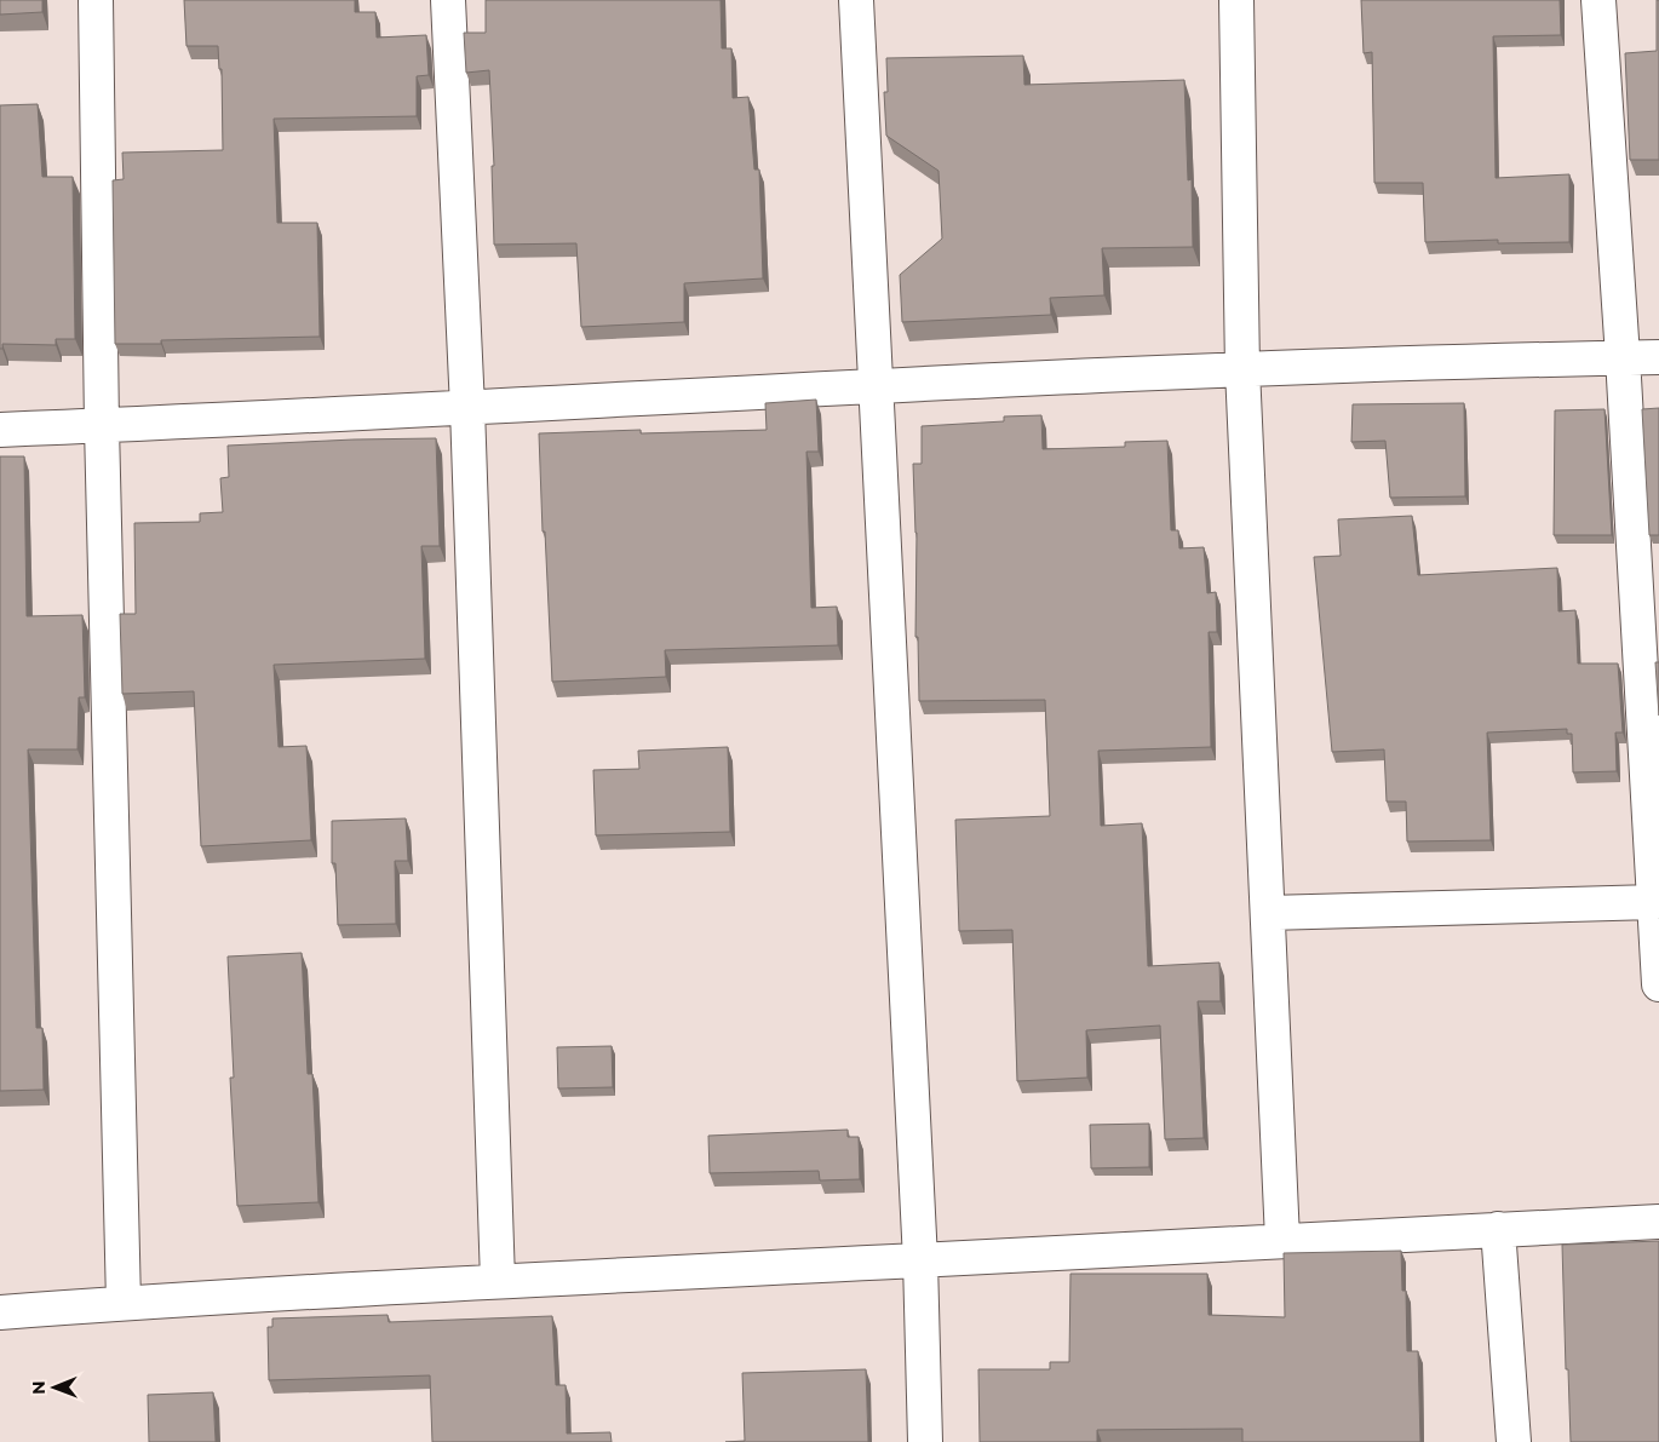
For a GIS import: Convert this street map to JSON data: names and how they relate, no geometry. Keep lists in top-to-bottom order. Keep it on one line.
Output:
{"north":"left"}
